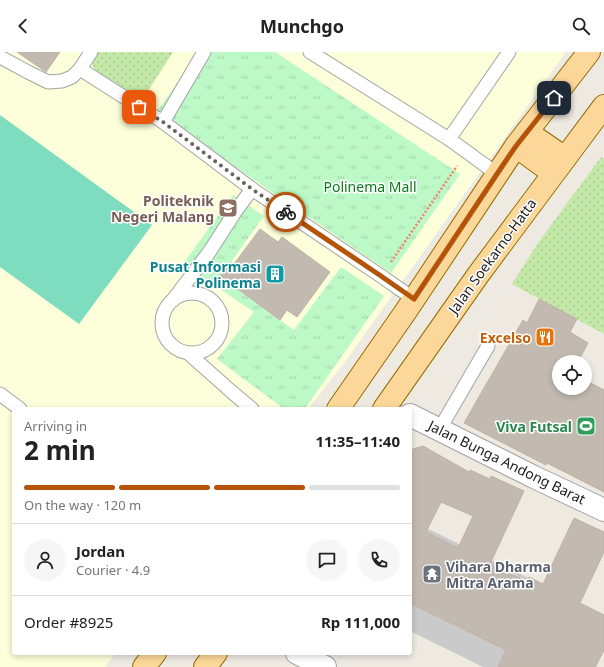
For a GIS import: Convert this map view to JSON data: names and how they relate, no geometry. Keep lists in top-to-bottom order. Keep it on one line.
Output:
{"streets":{"main road":["Jalan Soekarno-Hatta"],"street":["Jalan Bunga Andong Barat"]},"parks":["Polinema Mall"],"places":{"school or university":["Politeknik Negeri Malang"],"building":["Pusat Informasi Polinema"],"restaurant":["Excelso"],"sports":["Viva Futsal"],"temple":["Vihara Dharma Mitra Arama"]},"page":{"header":"Munchgo","heading":["2 min","Arriving in","11:35–11:40"],"panel":["Jordan","Courier · 4.9","Order #8925","Rp 111,000"],"bar":"On the way · 120 m"}}
